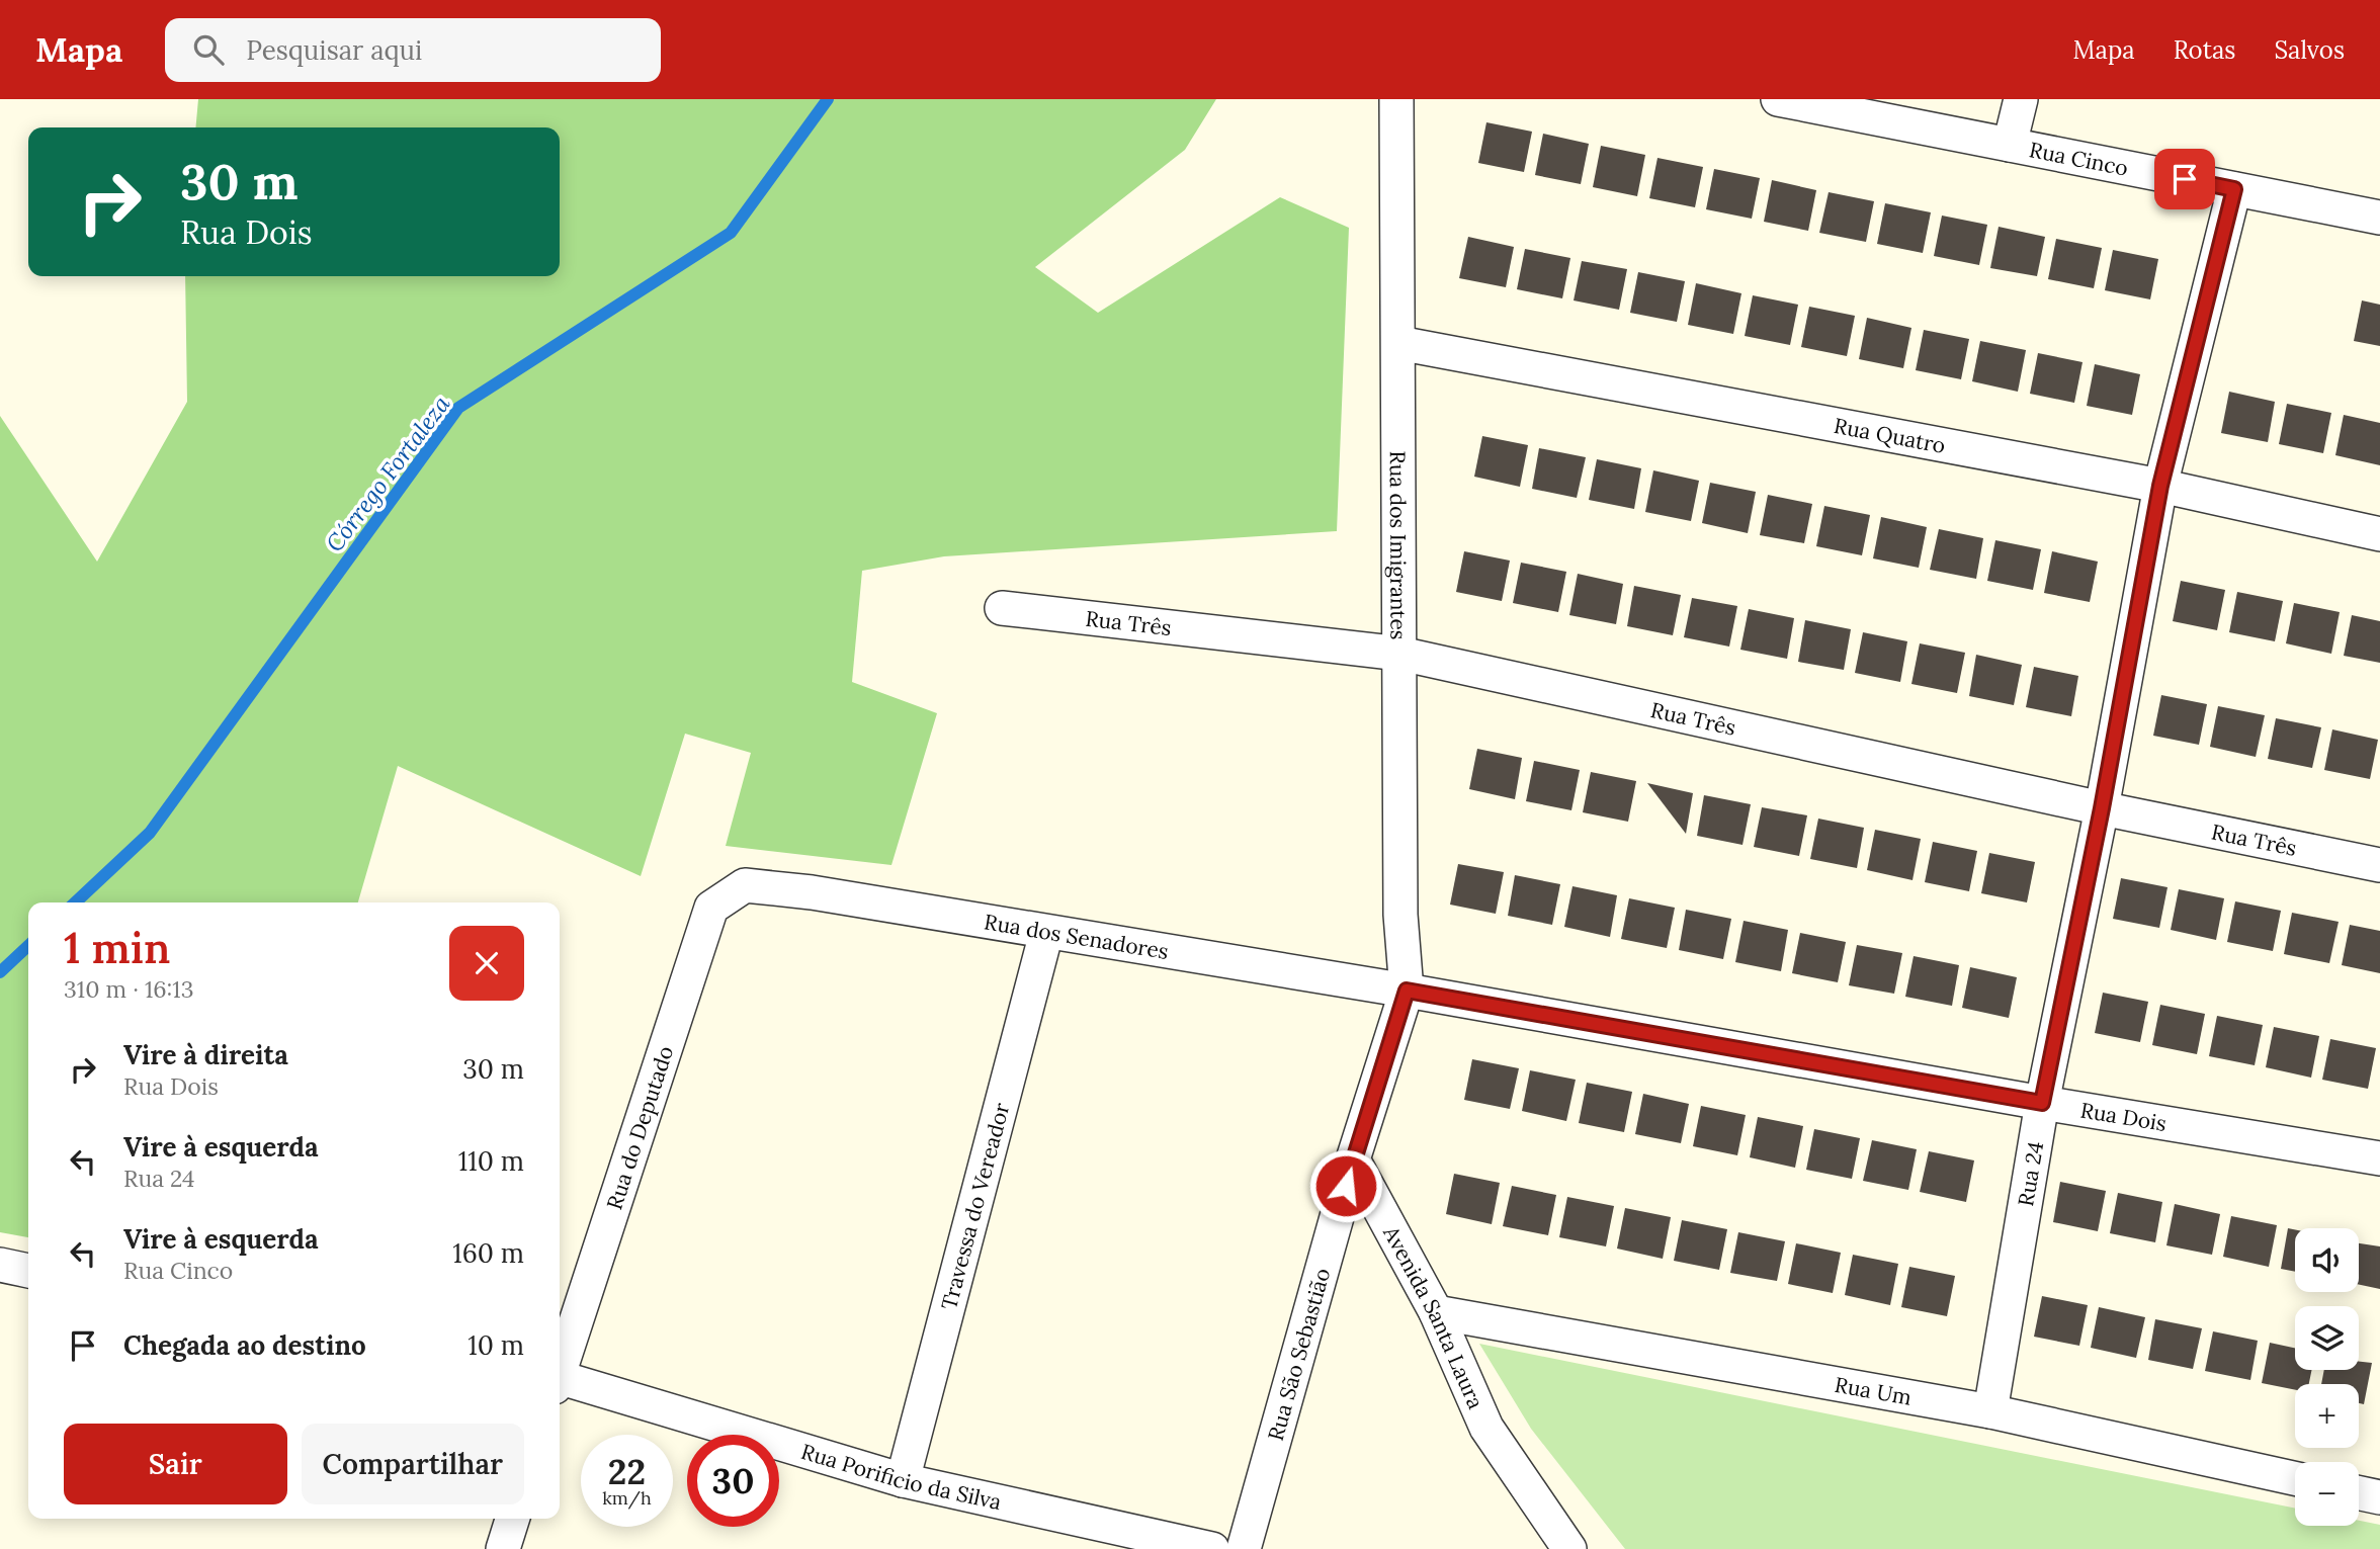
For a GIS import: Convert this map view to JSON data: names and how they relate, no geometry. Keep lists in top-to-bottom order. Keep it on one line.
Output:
{"streets":{"street":["Rua Cinco","Rua Quatro","Rua dos Imigrantes","Rua Três","Rua dos Senadores","Rua Dois","Rua do Deputado","Rua 24","Travessa do Vereador","Avenida Santa Laura","Rua São Sebastião","Rua Um","Rua Porificio da Silva"]},"crossings":[["Rua Cinco","Rua 24"],["Rua Quatro","Rua dos Imigrantes"],["Rua Quatro","Rua 24"],["Rua dos Imigrantes","Rua Três"],["Rua dos Imigrantes","Rua dos Senadores"],["Rua dos Imigrantes","Rua Dois"],["Rua Três","Rua 24"],["Rua dos Senadores","Rua Dois"],["Rua dos Senadores","Rua do Deputado"],["Rua dos Senadores","Travessa do Vereador"],["Rua Dois","Rua 24"],["Rua 24","Rua Um"],["Travessa do Vereador","Rua Porificio da Silva"],["Avenida Santa Laura","Rua São Sebastião"],["Avenida Santa Laura","Rua Um"]],"water":["Córrego Fortaleza"],"page":{"header":"Mapa","search":"Pesquisar aqui","nav":["Mapa","Rotas","Salvos"],"turn":["30 m","Rua Dois"],"heading":["1 min","310 m · 16:13"],"list":[{"name":"Vire à direita","note":"Rua Dois","value":"30 m"},{"name":"Vire à esquerda","note":"Rua 24","value":"110 m"},{"name":"Vire à esquerda","note":"Rua Cinco","value":"160 m"},{"name":"Chegada ao destino","value":"10 m"}],"map_buttons":["+","−"],"buttons":["Sair","Compartilhar"],"speed":"22 km/h","limit":"30"}}
